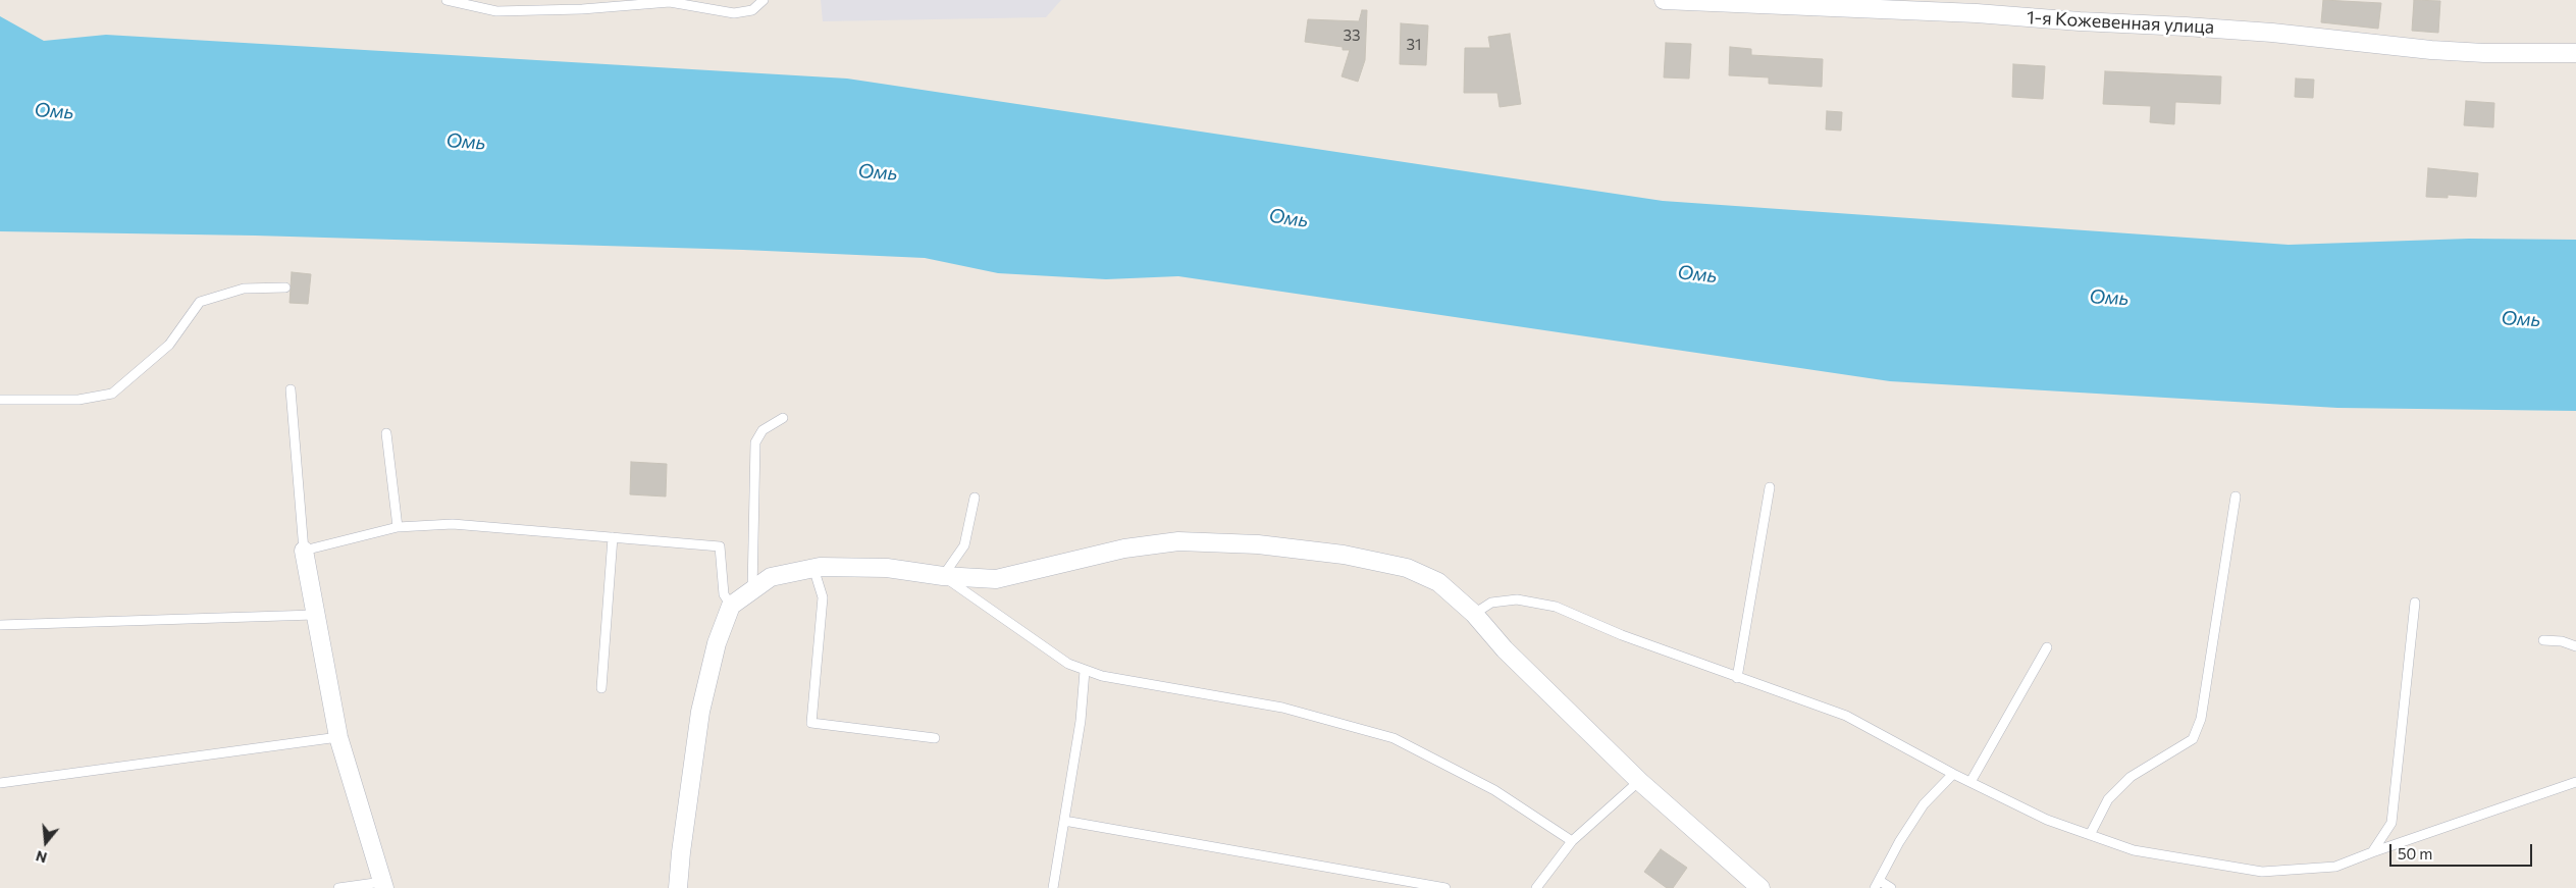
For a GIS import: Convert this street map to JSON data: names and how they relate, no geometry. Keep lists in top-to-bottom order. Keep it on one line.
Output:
{"streets":{"street":["1-я Кожевенная улица"]},"water":["Омь"],"house_numbers":["33","31"],"scale_bar":"50 m","north":"bottom"}
